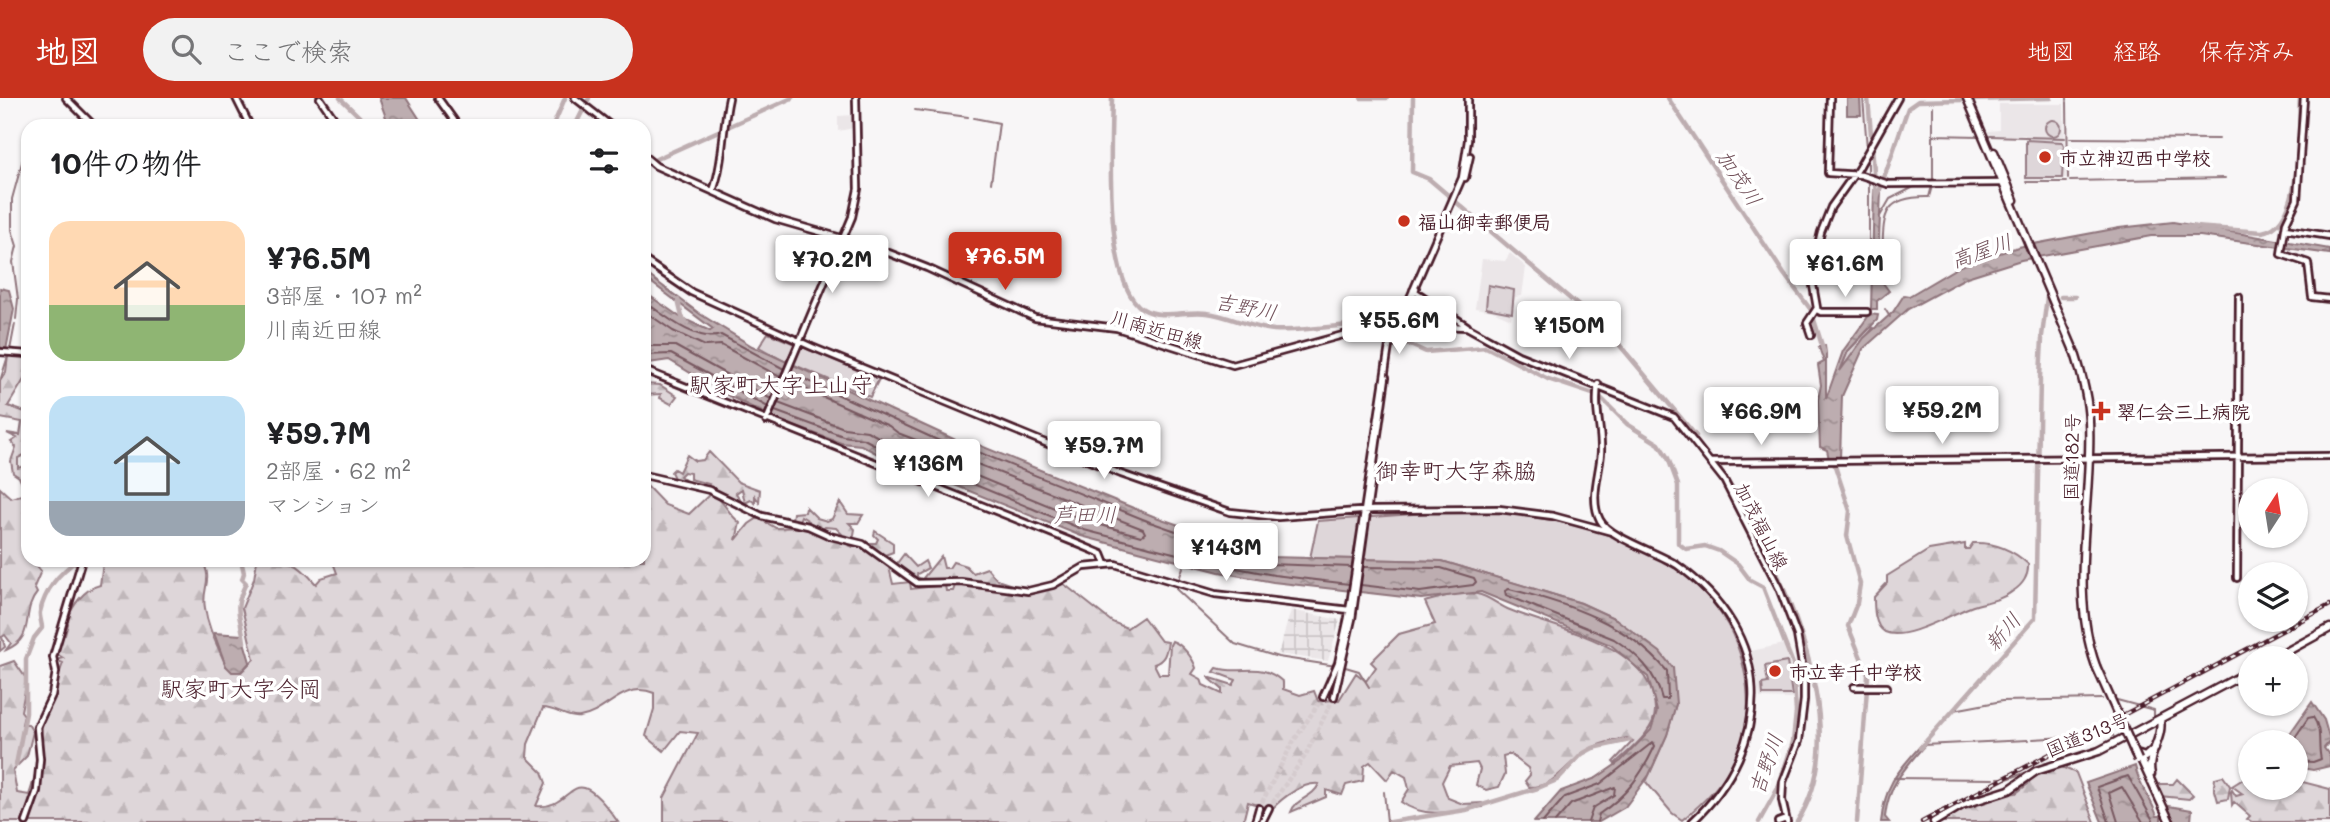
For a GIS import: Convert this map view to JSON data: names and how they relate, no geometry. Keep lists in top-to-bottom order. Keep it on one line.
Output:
{"streets":{"highway":["国道182号","国道313号"],"main road":["川南近田線","加茂福山線"]},"crossings":[["川南近田線","加茂福山線"]],"districts":["駅家町大字上山守","御幸町大字森脇","駅家町大字今岡"],"water":["加茂川","高屋川","吉野川","芦田川","新川"],"places":{"other":["市立神辺西中学校","福山御幸郵便局","市立幸千中学校"],"health":["翠仁会三上病院"]},"north":"top","page":{"header":"地図","search":"ここで検索","nav":["地図","経路","保存済み"],"heading":"10件の物件","list":[{"name":"¥76.5M","note":"3部屋 · 107 m² · 川南近田線"},{"name":"¥59.7M","note":"2部屋 · 62 m² · マンション"}],"price":["¥76.5M","¥70.2M","¥61.6M","¥55.6M","¥150M","¥59.2M","¥66.9M","¥59.7M","¥136M","¥143M"],"map_buttons":["+","−"]}}
